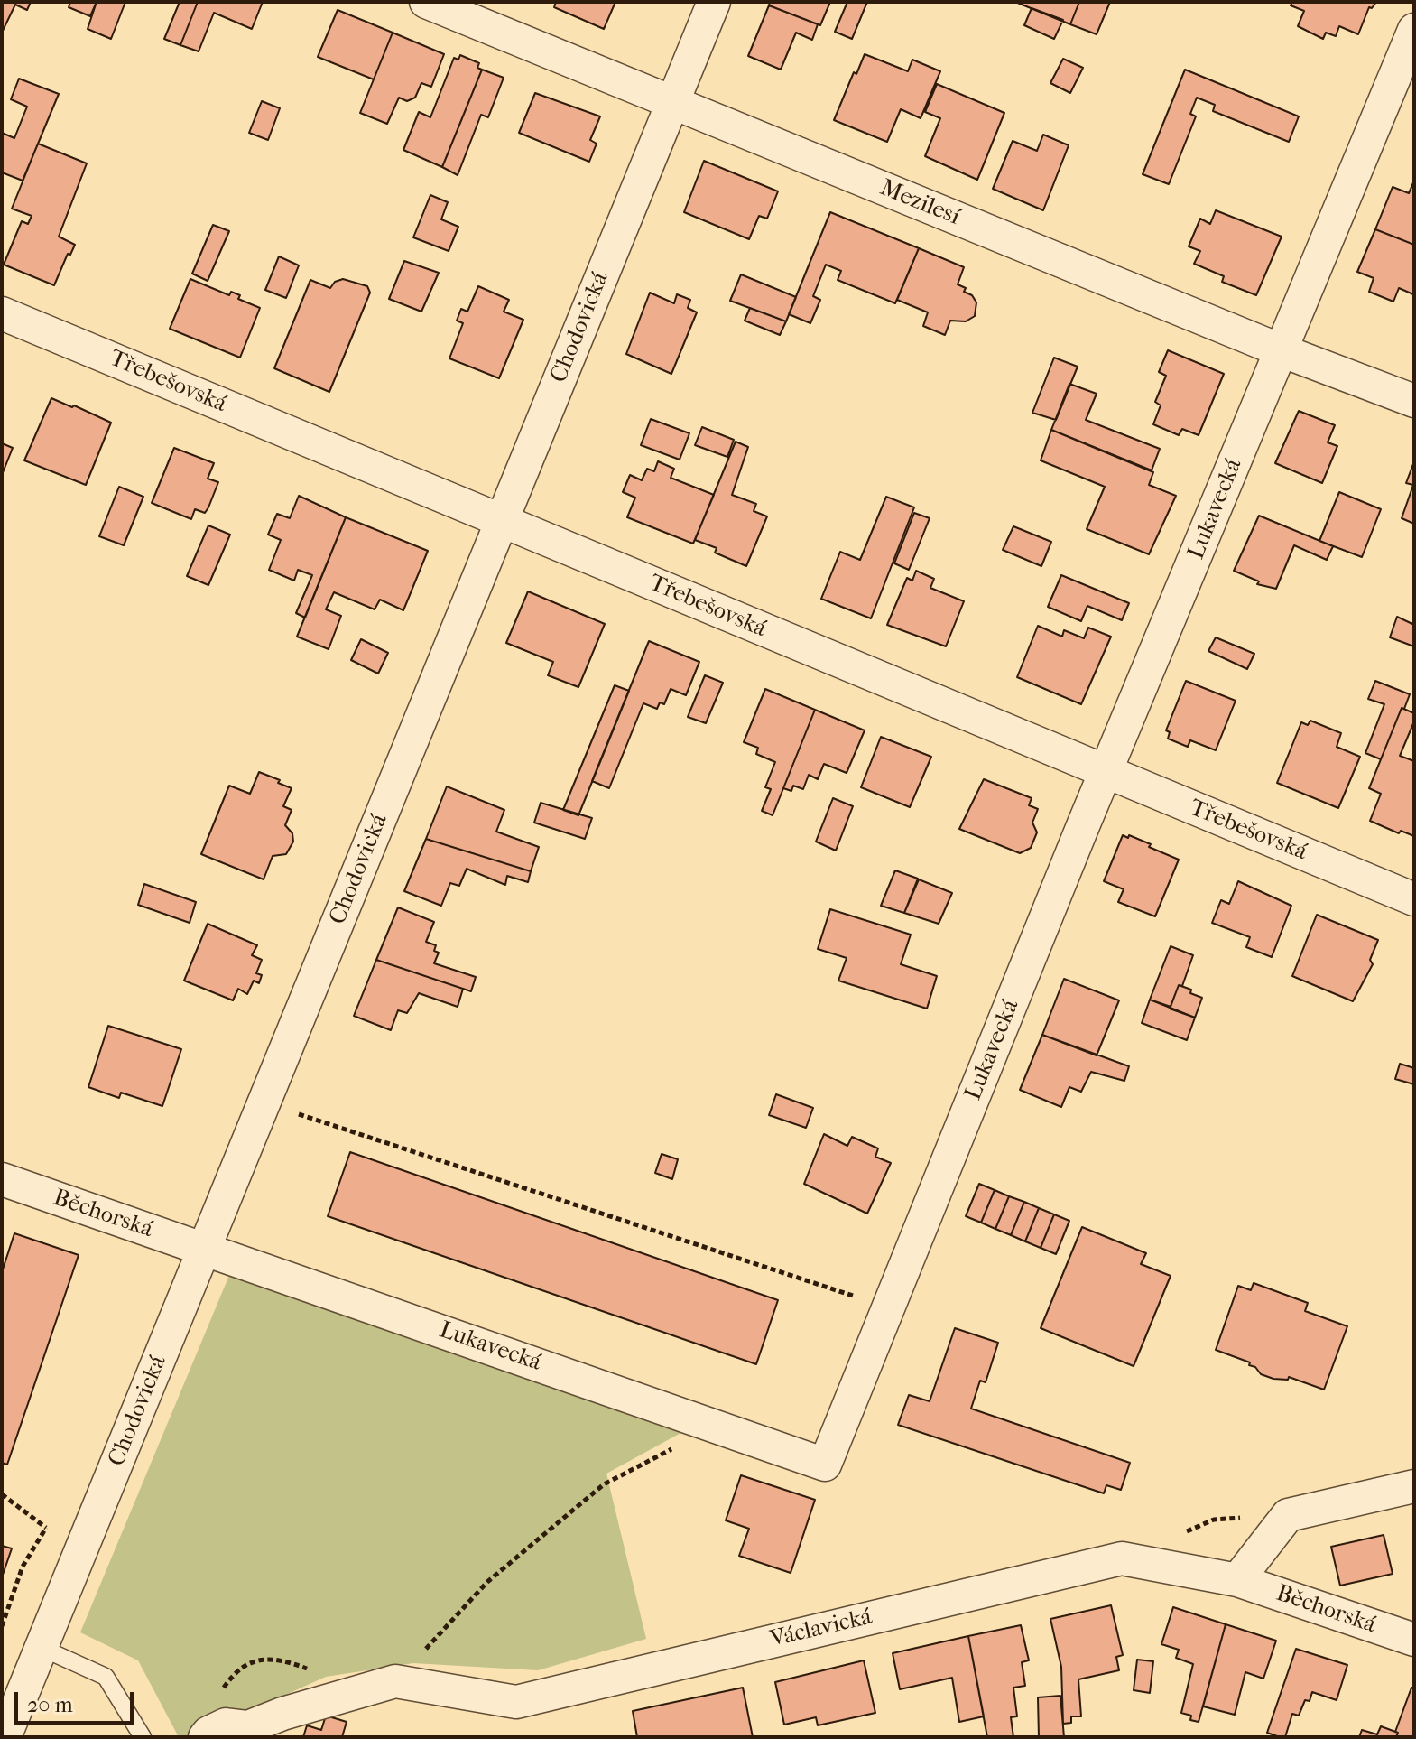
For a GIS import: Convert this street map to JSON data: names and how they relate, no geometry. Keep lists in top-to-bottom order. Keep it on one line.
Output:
{"streets":{"street":["Mezilesí","Chodovická","Třebešovská","Lukavecká","Běchorská","Václavická"]},"crossings":[["Mezilesí","Chodovická"],["Mezilesí","Lukavecká"],["Chodovická","Třebešovská"],["Chodovická","Lukavecká"],["Chodovická","Běchorská"],["Třebešovská","Lukavecká"],["Lukavecká","Běchorská"],["Běchorská","Václavická"]],"scale_bar":"20 m"}
